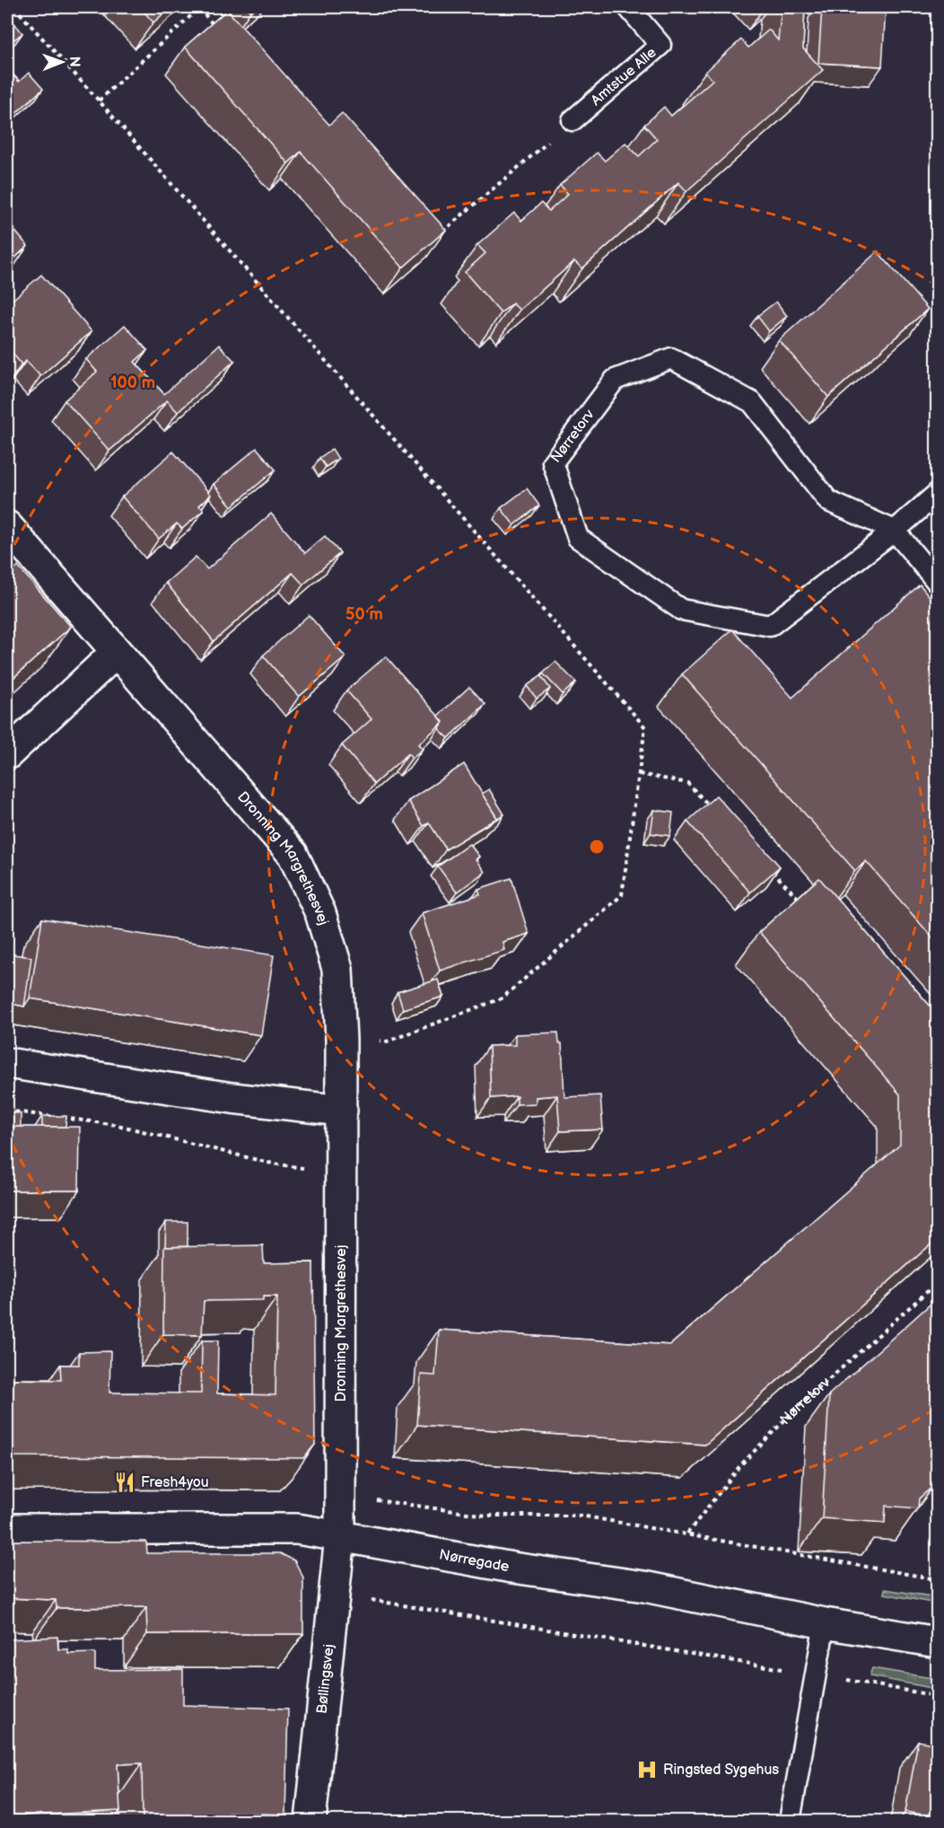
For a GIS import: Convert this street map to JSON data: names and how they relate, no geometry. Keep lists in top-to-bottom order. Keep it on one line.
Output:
{"streets":{"street":["Dronning Margrethesvej","Nørregade","Bøllingsvej"],"lane":["Amtstue Alle","Nørretorv"]},"crossings":[["Dronning Margrethesvej","Nørregade"],["Dronning Margrethesvej","Bøllingsvej"],["Nørregade","Bøllingsvej"]],"places":{"restaurant":["Fresh4you"],"hospital":["Ringsted Sygehus"]},"north":"right","rings":["100 m","50 m"]}
